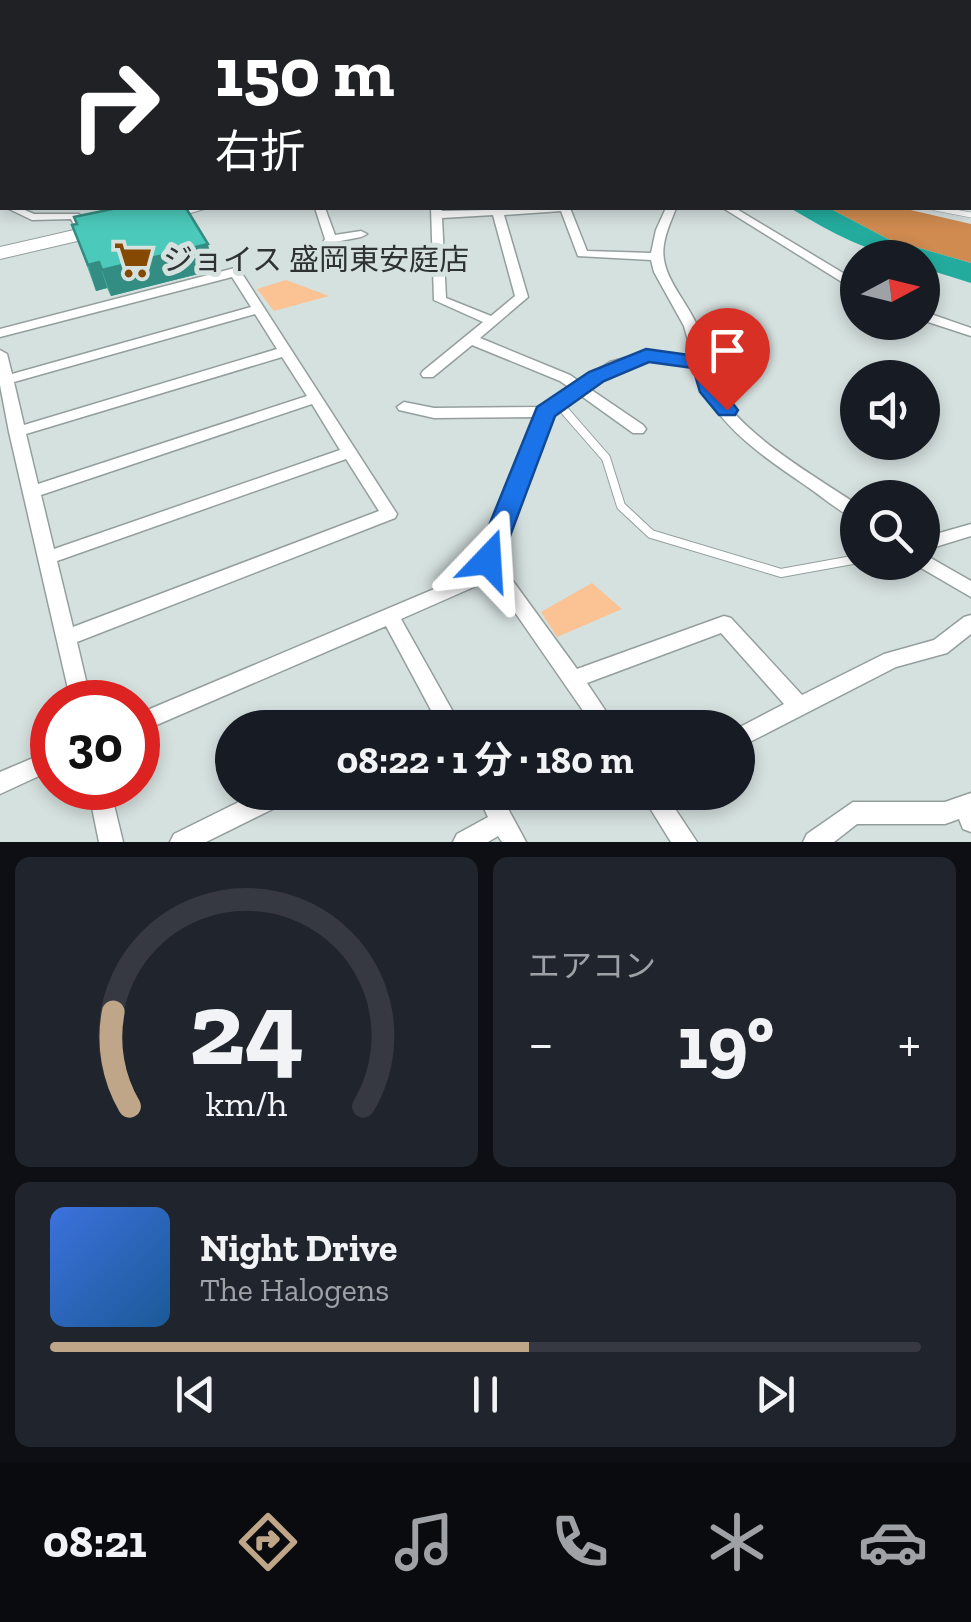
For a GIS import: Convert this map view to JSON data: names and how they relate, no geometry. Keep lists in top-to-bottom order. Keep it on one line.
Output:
{"places":{"supermarket":["ジョイス 盛岡東安庭店"]},"north":"right","page":{"turn":["150 m","右折"],"limit":"30","trip":"08:22 · 1 分 · 180 m","tile":"エアコン","heat":["−","19°","+"],"song":["Night Drive","The Halogens"],"tabs":"08:21","gauge":["24","km/h"]}}
